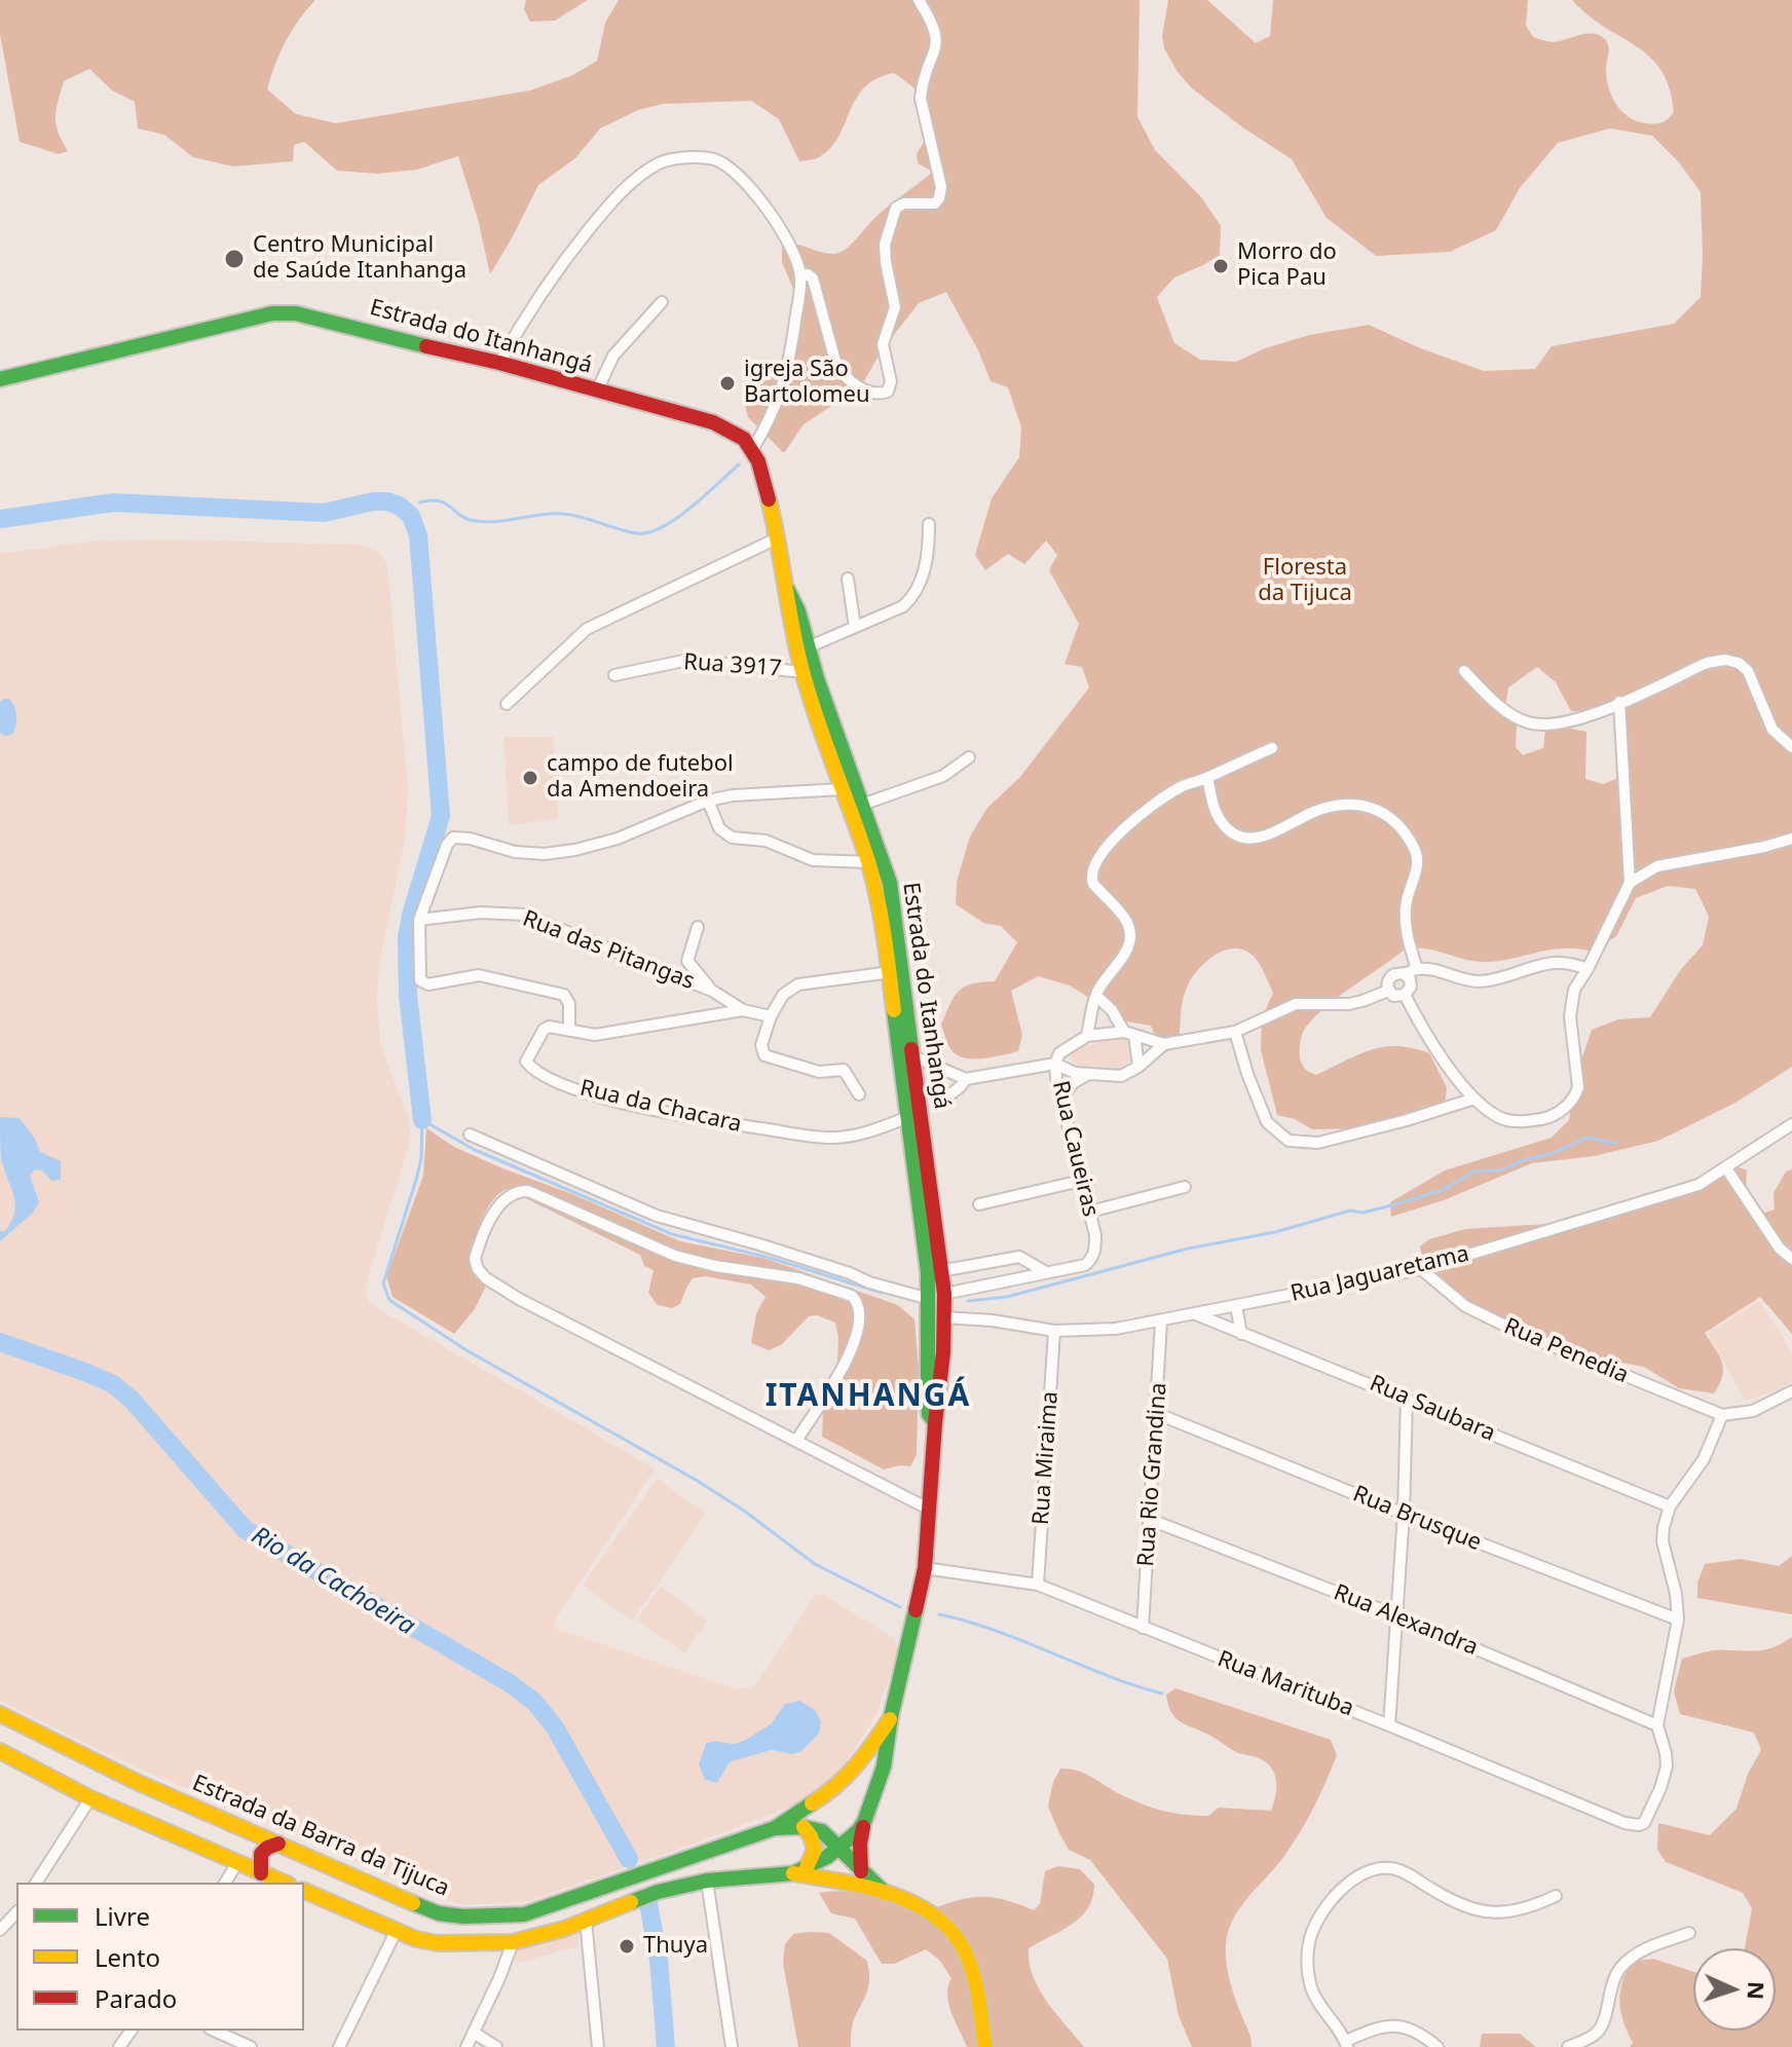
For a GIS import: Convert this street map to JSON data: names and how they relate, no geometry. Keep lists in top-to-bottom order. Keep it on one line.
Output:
{"streets":{"main road":["Estrada do Itanhangá","Estrada da Barra da Tijuca"],"street":["Rua 3917","Rua das Pitangas","Rua da Chacara","Rua Caueiras","Rua Jaguaretama","Rua Penedia","Rua Saubara","Rua Miraima","Rua Rio Grandina","Rua Brusque","Rua Alexandra","Rua Marituba"]},"crossings":[["Estrada do Itanhangá","Rua 3917"],["Estrada do Itanhangá","Rua da Chacara"],["Estrada do Itanhangá","Rua Jaguaretama"],["Estrada do Itanhangá","Rua Marituba"],["Estrada do Itanhangá","Estrada da Barra da Tijuca"],["Rua das Pitangas","Rua da Chacara"],["Rua Jaguaretama","Rua Penedia"],["Rua Jaguaretama","Rua Saubara"],["Rua Jaguaretama","Rua Miraima"],["Rua Jaguaretama","Rua Rio Grandina"],["Rua Miraima","Rua Marituba"],["Rua Rio Grandina","Rua Brusque"],["Rua Rio Grandina","Rua Alexandra"],["Rua Rio Grandina","Rua Marituba"],["Rua Alexandra","Rua Marituba"]],"districts":["ITANHANGÁ"],"water":["Rio da Cachoeira"],"parks":["Floresta da Tijuca"],"places":["Centro Municipal de Saúde Itanhanga","Morro do Pica Pau","igreja São Bartolomeu","campo de futebol da Amendoeira","Thuya"],"legend":["Livre","Lento","Parado"],"north":"right"}
